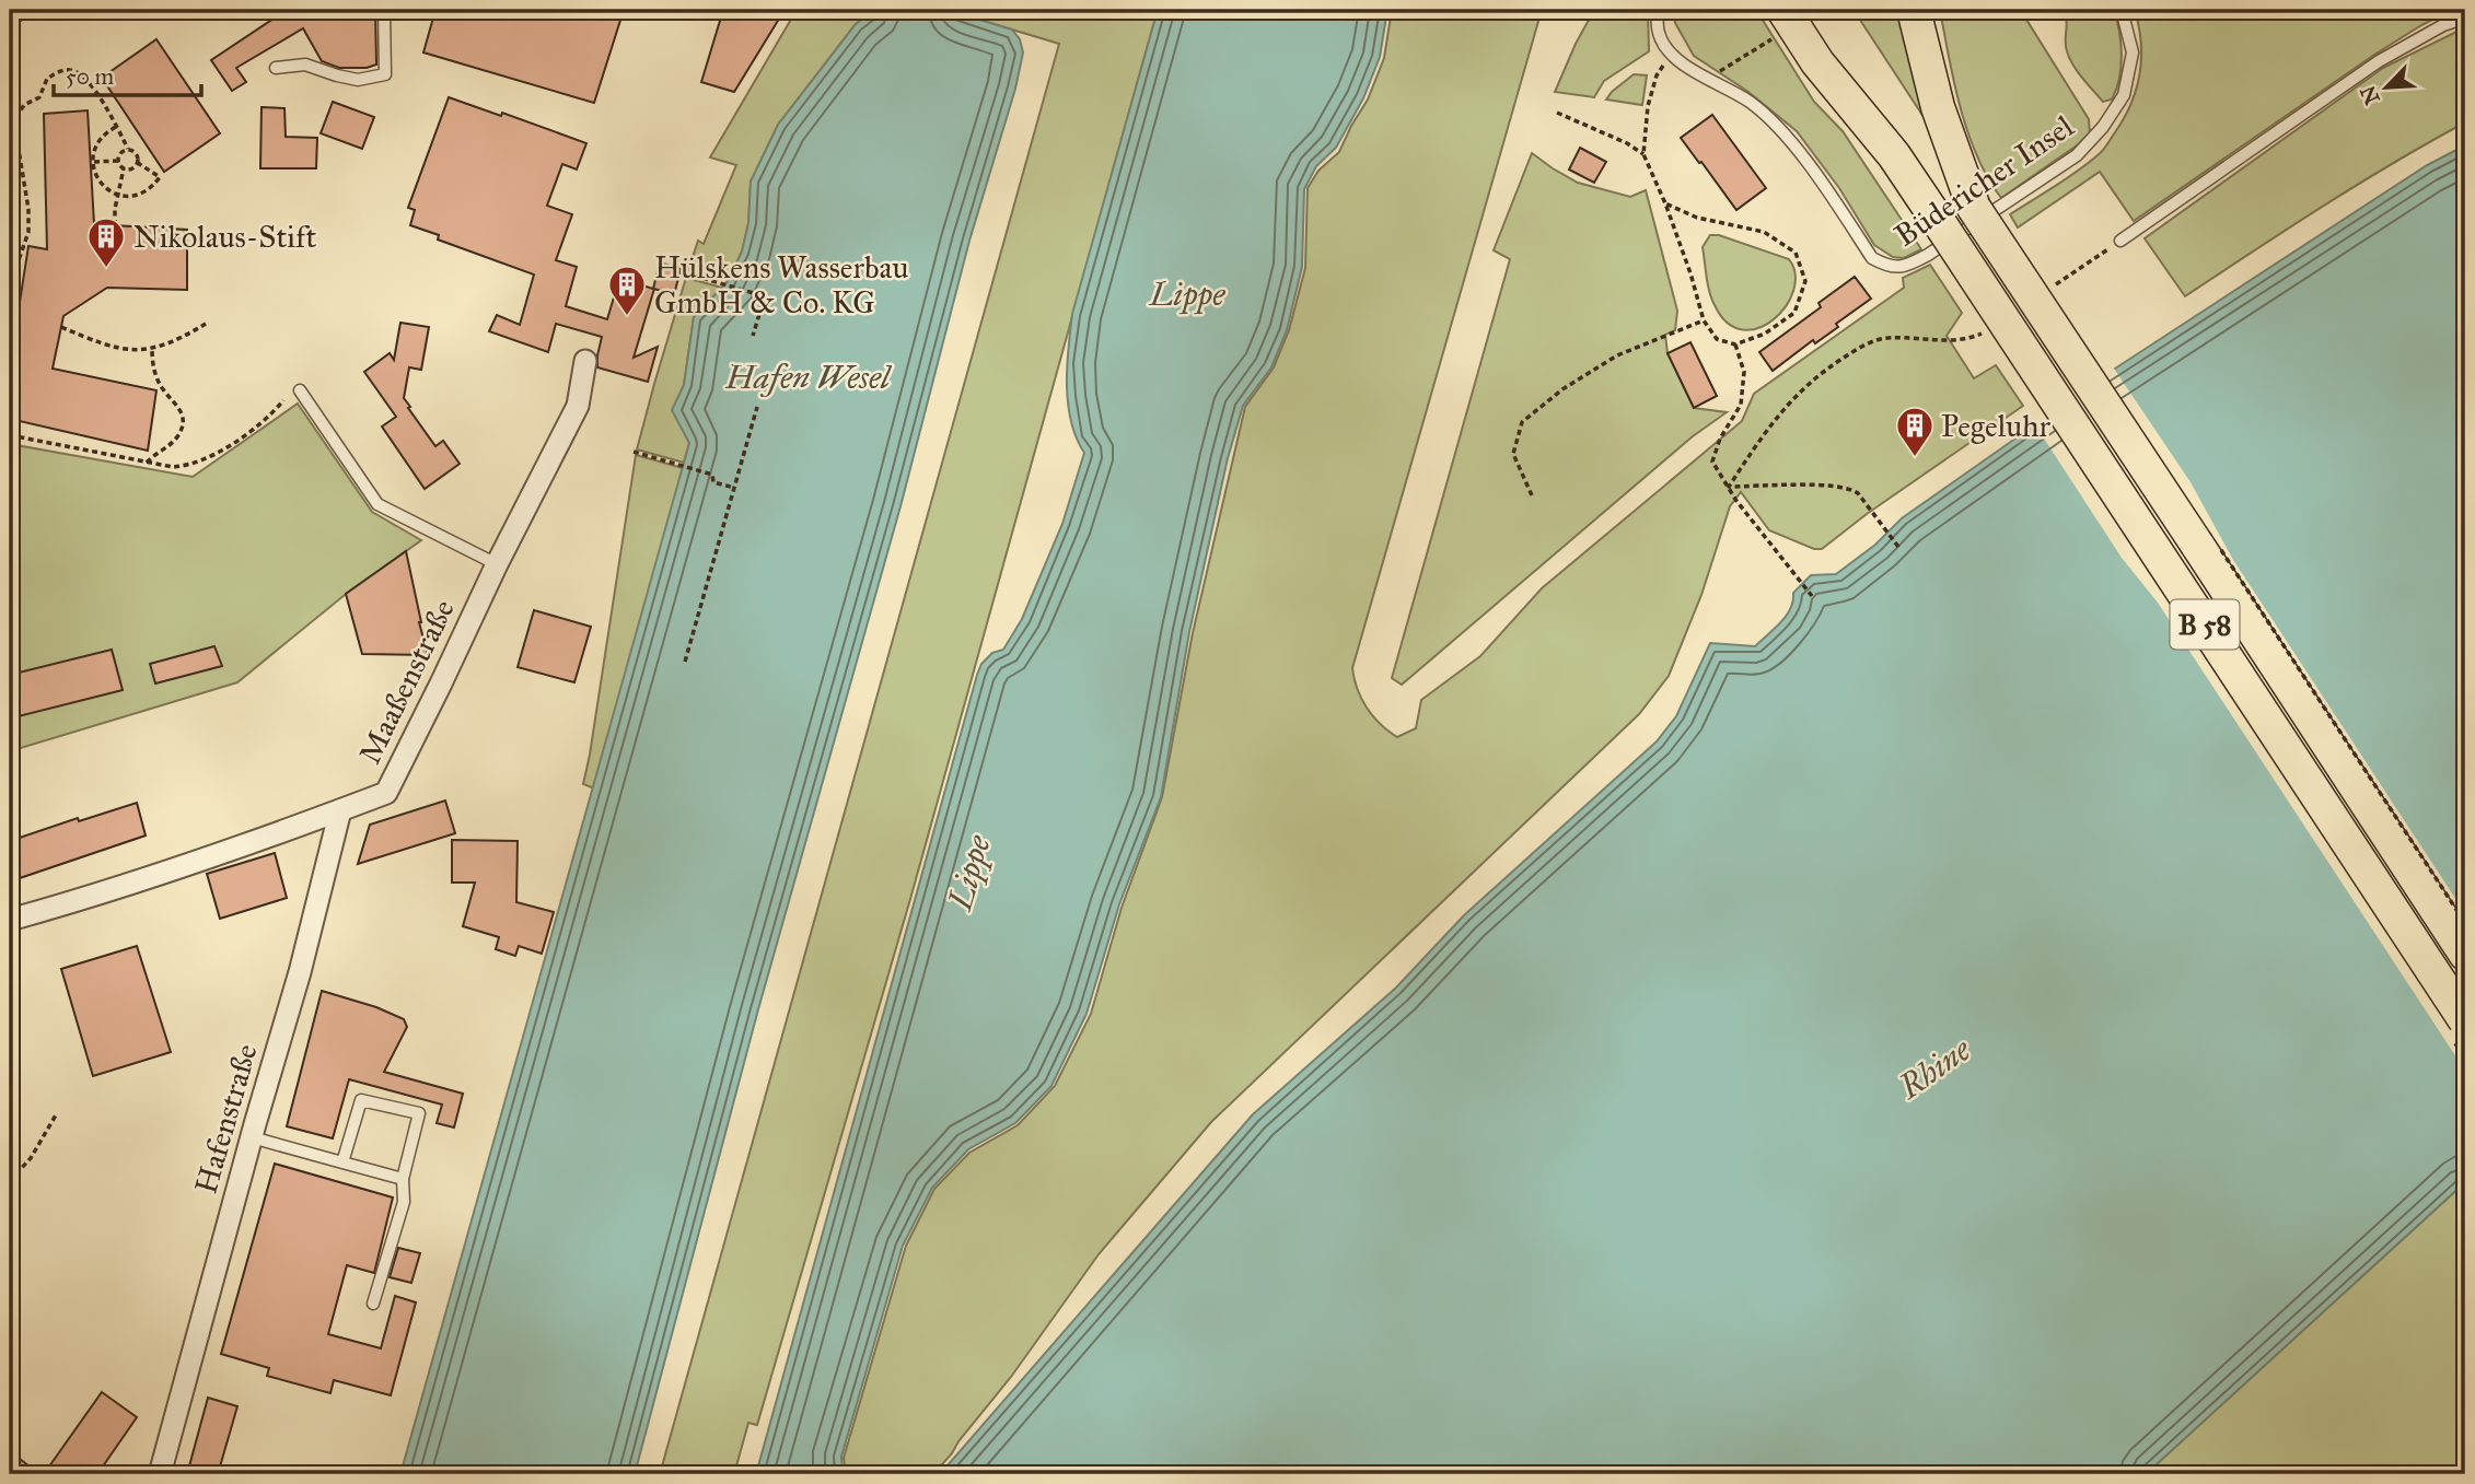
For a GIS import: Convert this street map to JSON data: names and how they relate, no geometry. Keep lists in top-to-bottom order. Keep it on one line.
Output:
{"streets":{"main road":["B 58"],"street":["Maaßenstraße","Hafenstraße"],"lane":["Büdericher Insel"]},"crossings":[["Maaßenstraße","Hafenstraße"]],"water":["Lippe","Hafen Wesel","Rhine"],"places":{"building":["Nikolaus-Stift","Hülskens Wasserbau GmbH & Co. KG","Pegeluhr"]},"scale_bar":"50 m","north":"bottom left"}
